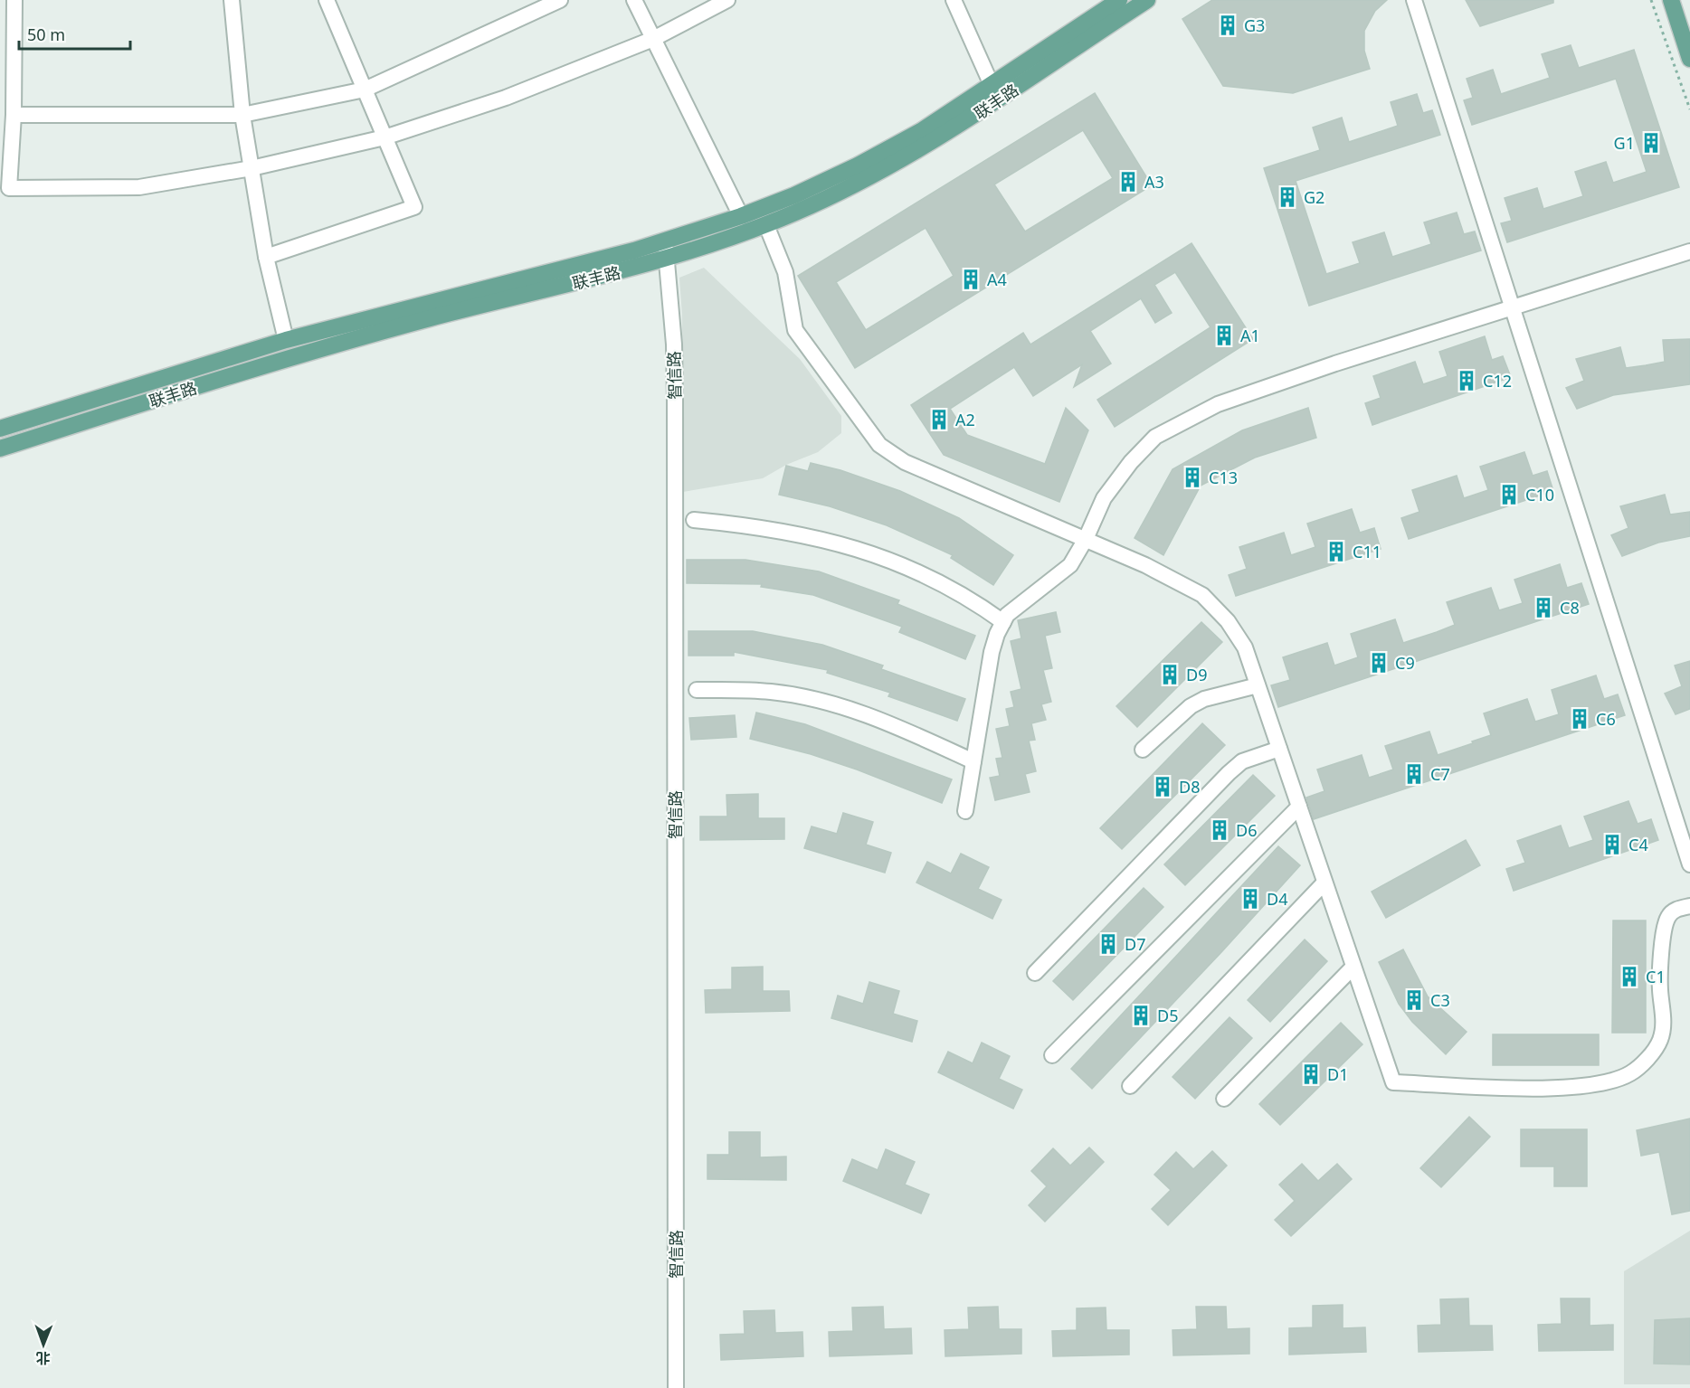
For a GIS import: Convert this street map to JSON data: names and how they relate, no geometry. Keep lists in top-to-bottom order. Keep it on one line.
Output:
{"streets":{"main road":["联丰路"],"street":["智信路"]},"crossings":[["联丰路","智信路"]],"places":{"building":["G3","G1","A3","G2","A4","A1","C12","A2","C13","C10","C11","C8","C9","D9","C6","C7","D8","D6","C4","D4","D7","C1","C3","D5","D1"]},"scale_bar":"50 m","north":"bottom"}
